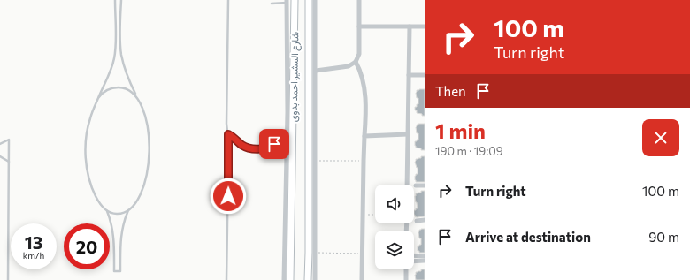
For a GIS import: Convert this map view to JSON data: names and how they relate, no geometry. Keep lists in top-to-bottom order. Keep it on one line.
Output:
{"streets":{"street":["شارع المشير احمد بدوى"]},"page":{"turn":["100 m","Turn right"],"then":"Then","heading":["1 min","190 m · 19:09"],"list":[{"name":"Turn right","value":"100 m"},{"name":"Arrive at destination","value":"90 m"}],"speed":"13 km/h","limit":"20"}}
